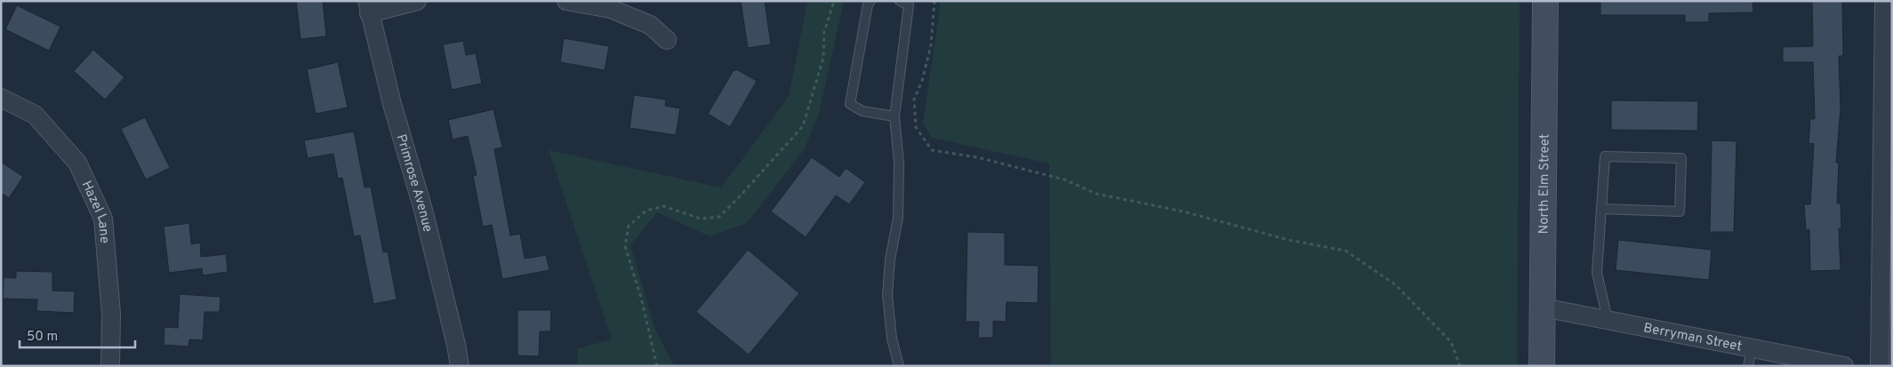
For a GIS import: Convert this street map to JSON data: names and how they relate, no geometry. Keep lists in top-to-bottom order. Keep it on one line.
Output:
{"streets":{"main road":["North Elm Street"],"street":["Primrose Avenue","Hazel Lane","Berryman Street"]},"crossings":[["North Elm Street","Berryman Street"]],"scale_bar":"50 m"}
